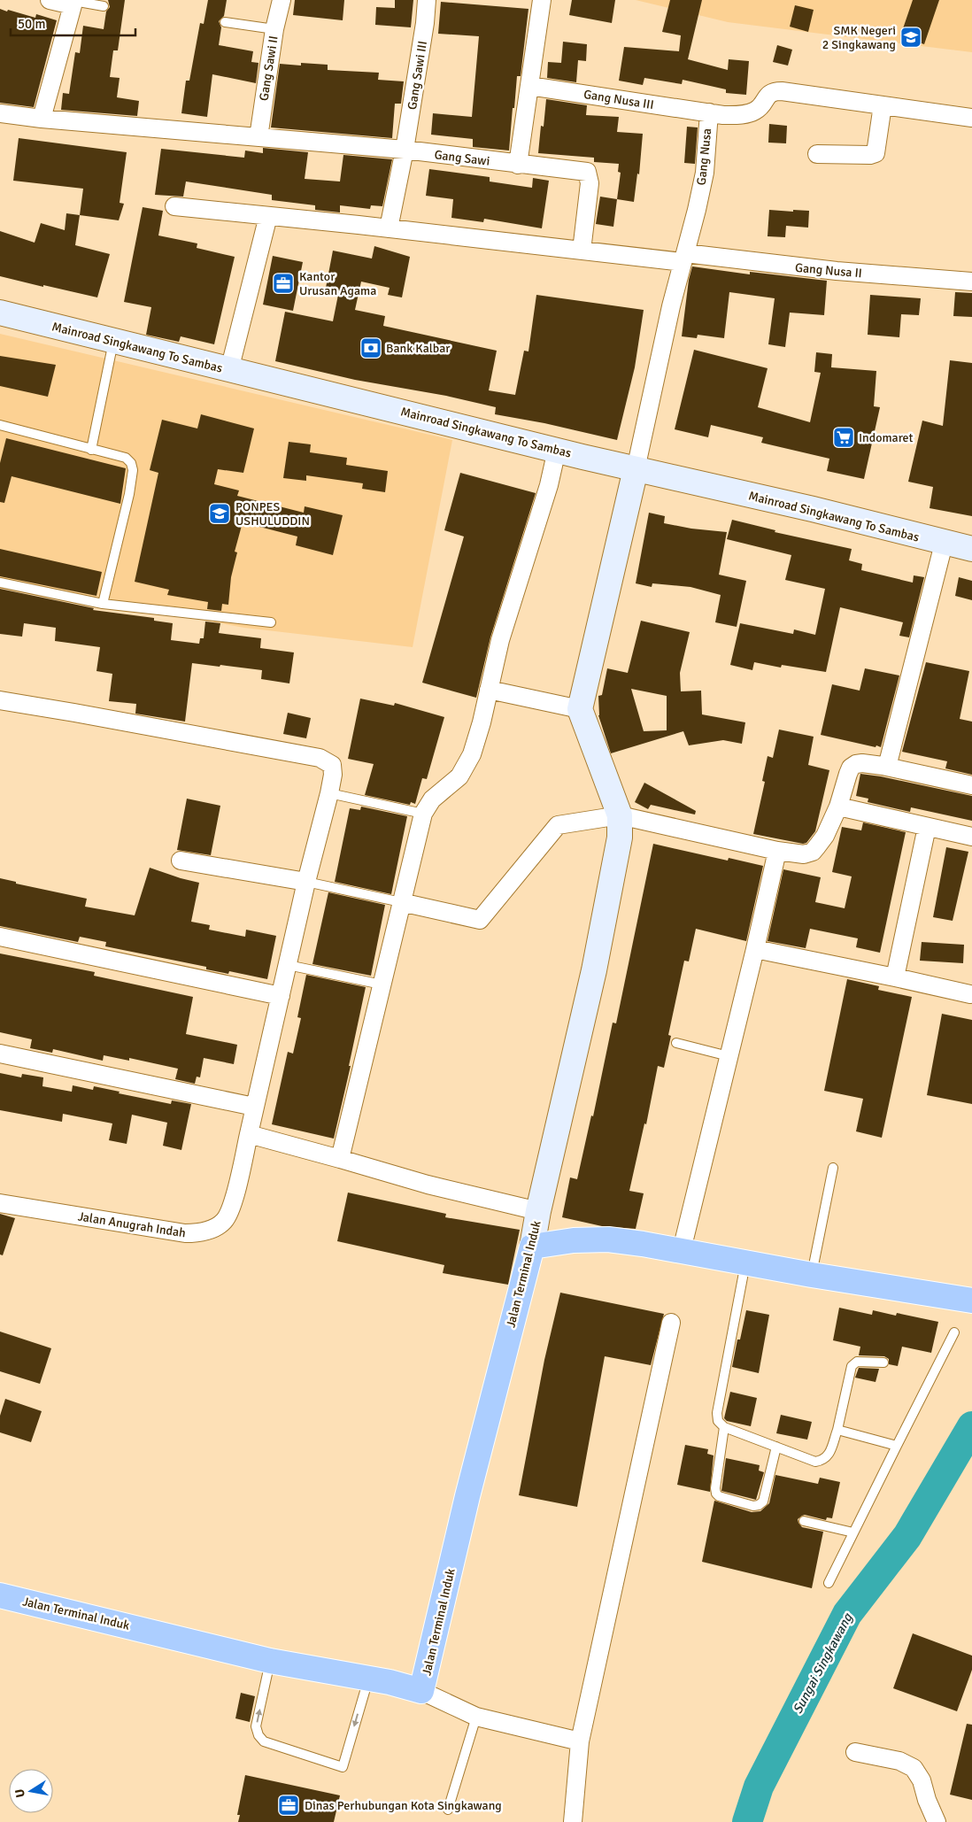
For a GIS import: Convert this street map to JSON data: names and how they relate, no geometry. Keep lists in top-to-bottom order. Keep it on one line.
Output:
{"streets":{"highway":["Jalan Terminal Induk"],"street":["Gang Sawi II","Gang Sawi III","Gang Nusa III","Gang Nusa","Gang Sawi","Gang Nusa II","Mainroad Singkawang To Sambas","Jalan Anugrah Indah"]},"crossings":[["Gang Sawi II","Gang Sawi"],["Gang Sawi III","Gang Sawi"],["Gang Sawi III","Gang Nusa II"],["Gang Nusa III","Gang Nusa"],["Gang Nusa","Gang Nusa II"],["Gang Nusa","Mainroad Singkawang To Sambas"],["Gang Sawi","Gang Nusa II"]],"water":["Sungai Singkawang"],"places":{"school or university":["SMK Negeri 2 Singkawang","PONPES USHULUDDIN"],"office":["Kantor Urusan Agama","Dinas Perhubungan Kota Singkawang"],"bank":["Bank Kalbar"],"supermarket":["Indomaret"]},"scale_bar":"50 m","north":"left"}
